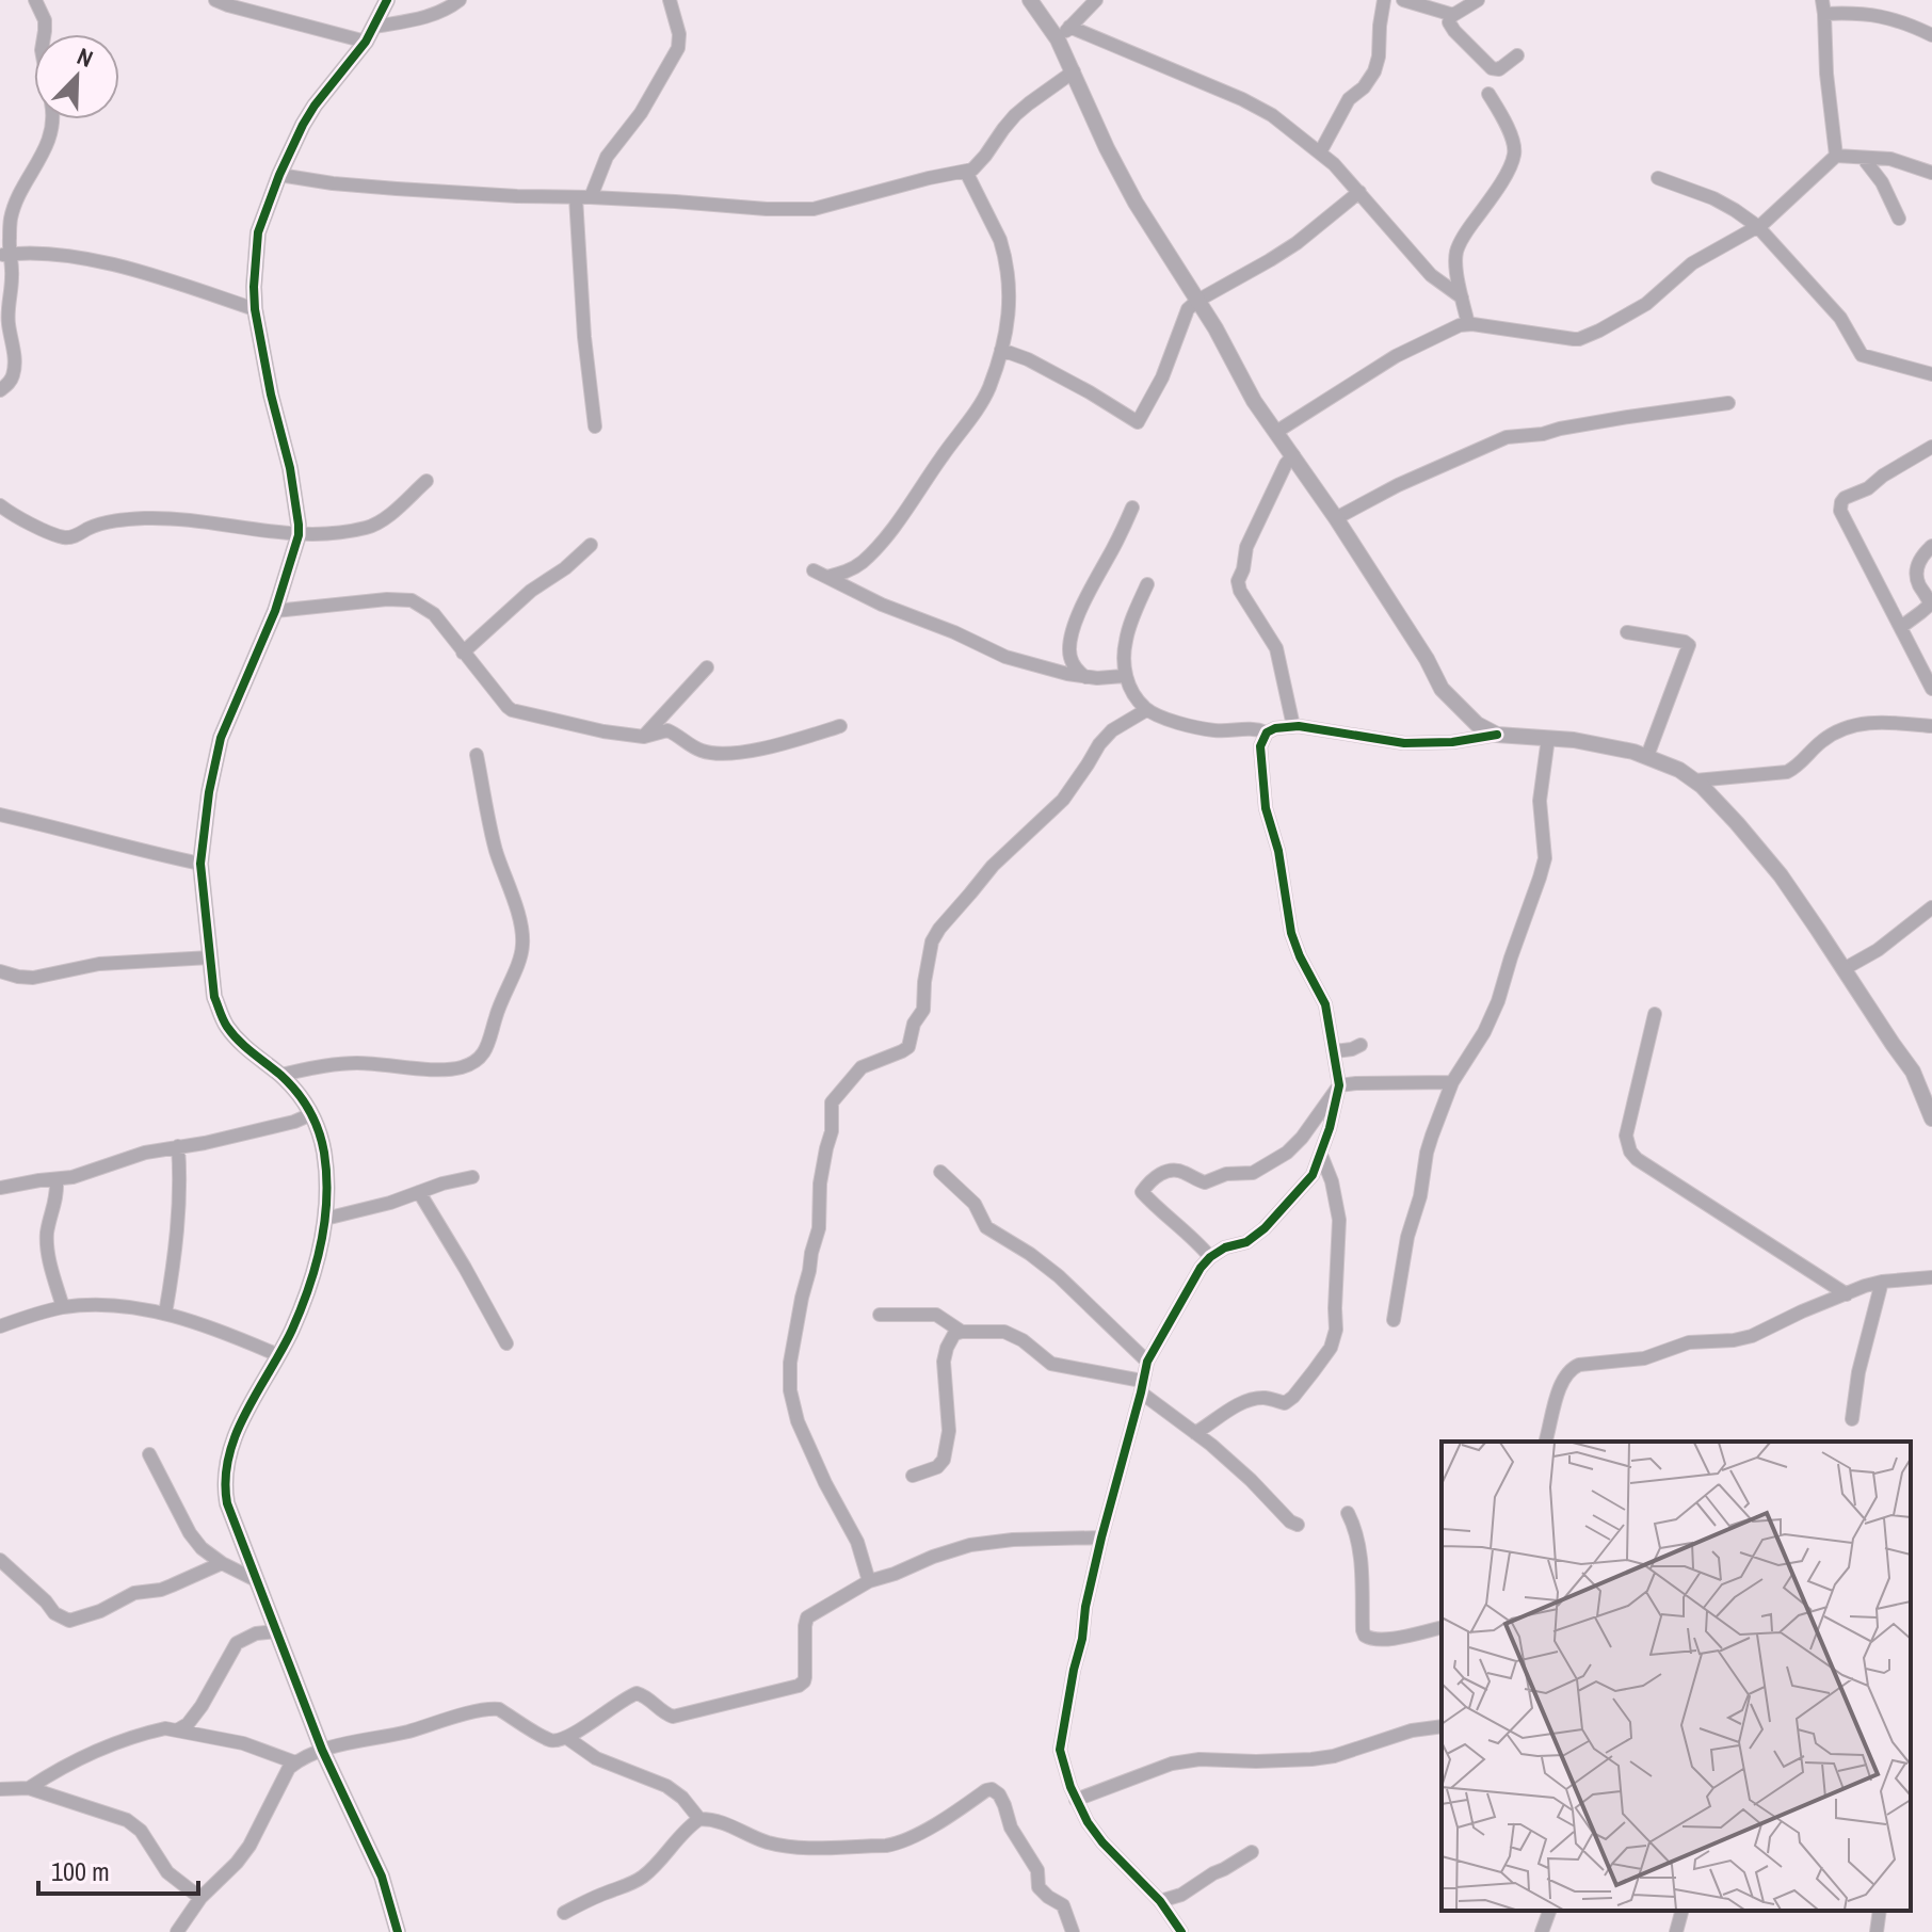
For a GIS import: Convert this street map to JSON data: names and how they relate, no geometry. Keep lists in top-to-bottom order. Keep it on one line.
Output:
{"scale_bar":"100 m","north":"top right"}
